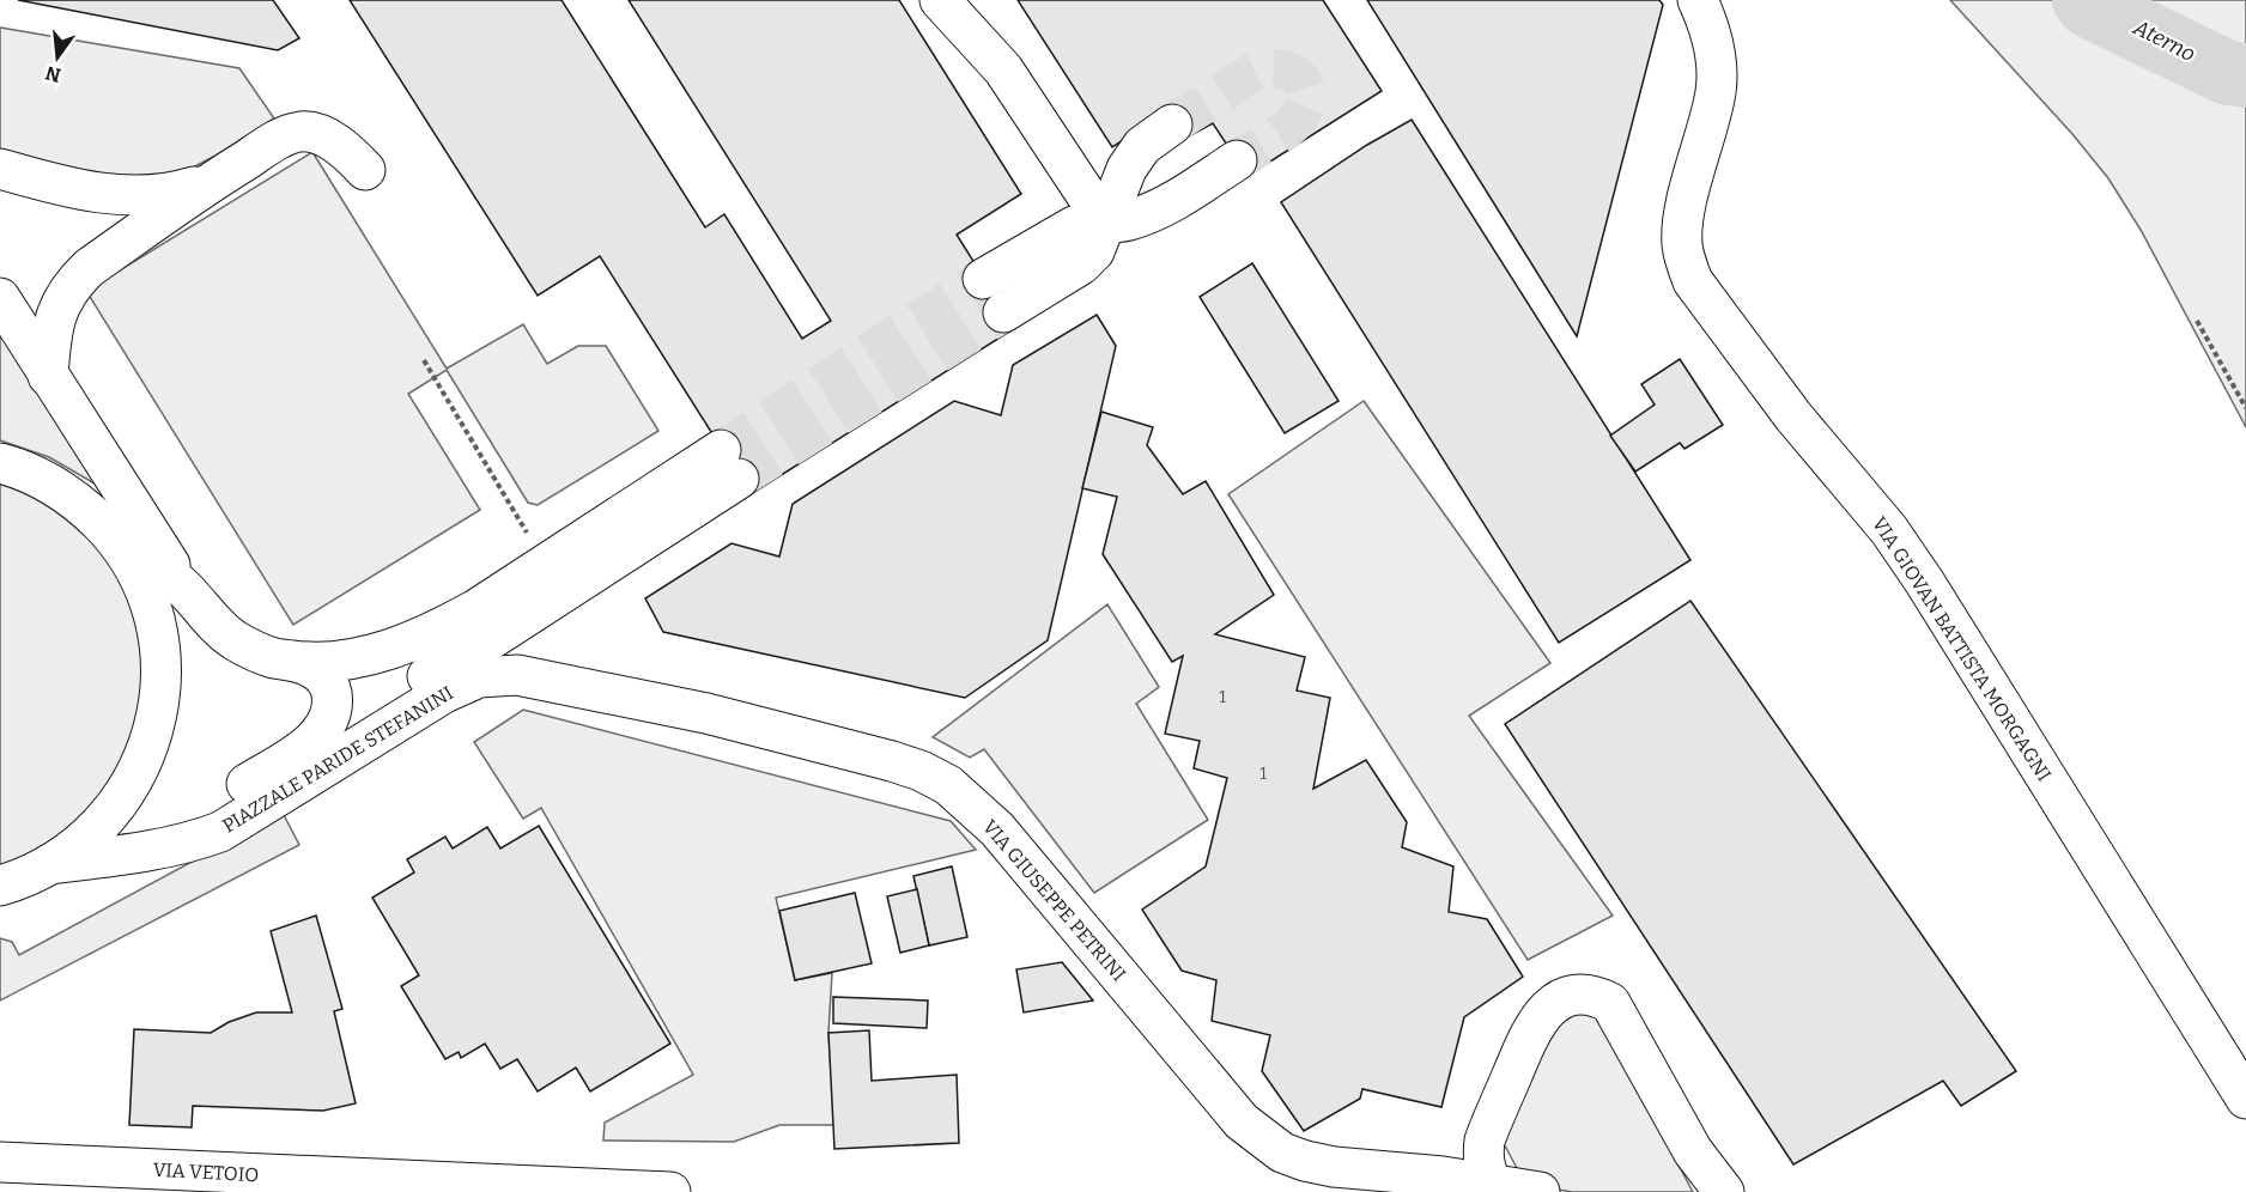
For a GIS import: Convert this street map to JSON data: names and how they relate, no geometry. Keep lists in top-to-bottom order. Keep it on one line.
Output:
{"streets":{"street":["VIA GIOVAN BATTISTA MORGAGNI","PIAZZALE PARIDE STEFANINI","VIA GIUSEPPE PETRINI","VIA VETOIO"]},"crossings":[["PIAZZALE PARIDE STEFANINI","VIA GIUSEPPE PETRINI"]],"water":["Aterno"],"house_numbers":["1","1"],"north":"bottom"}
